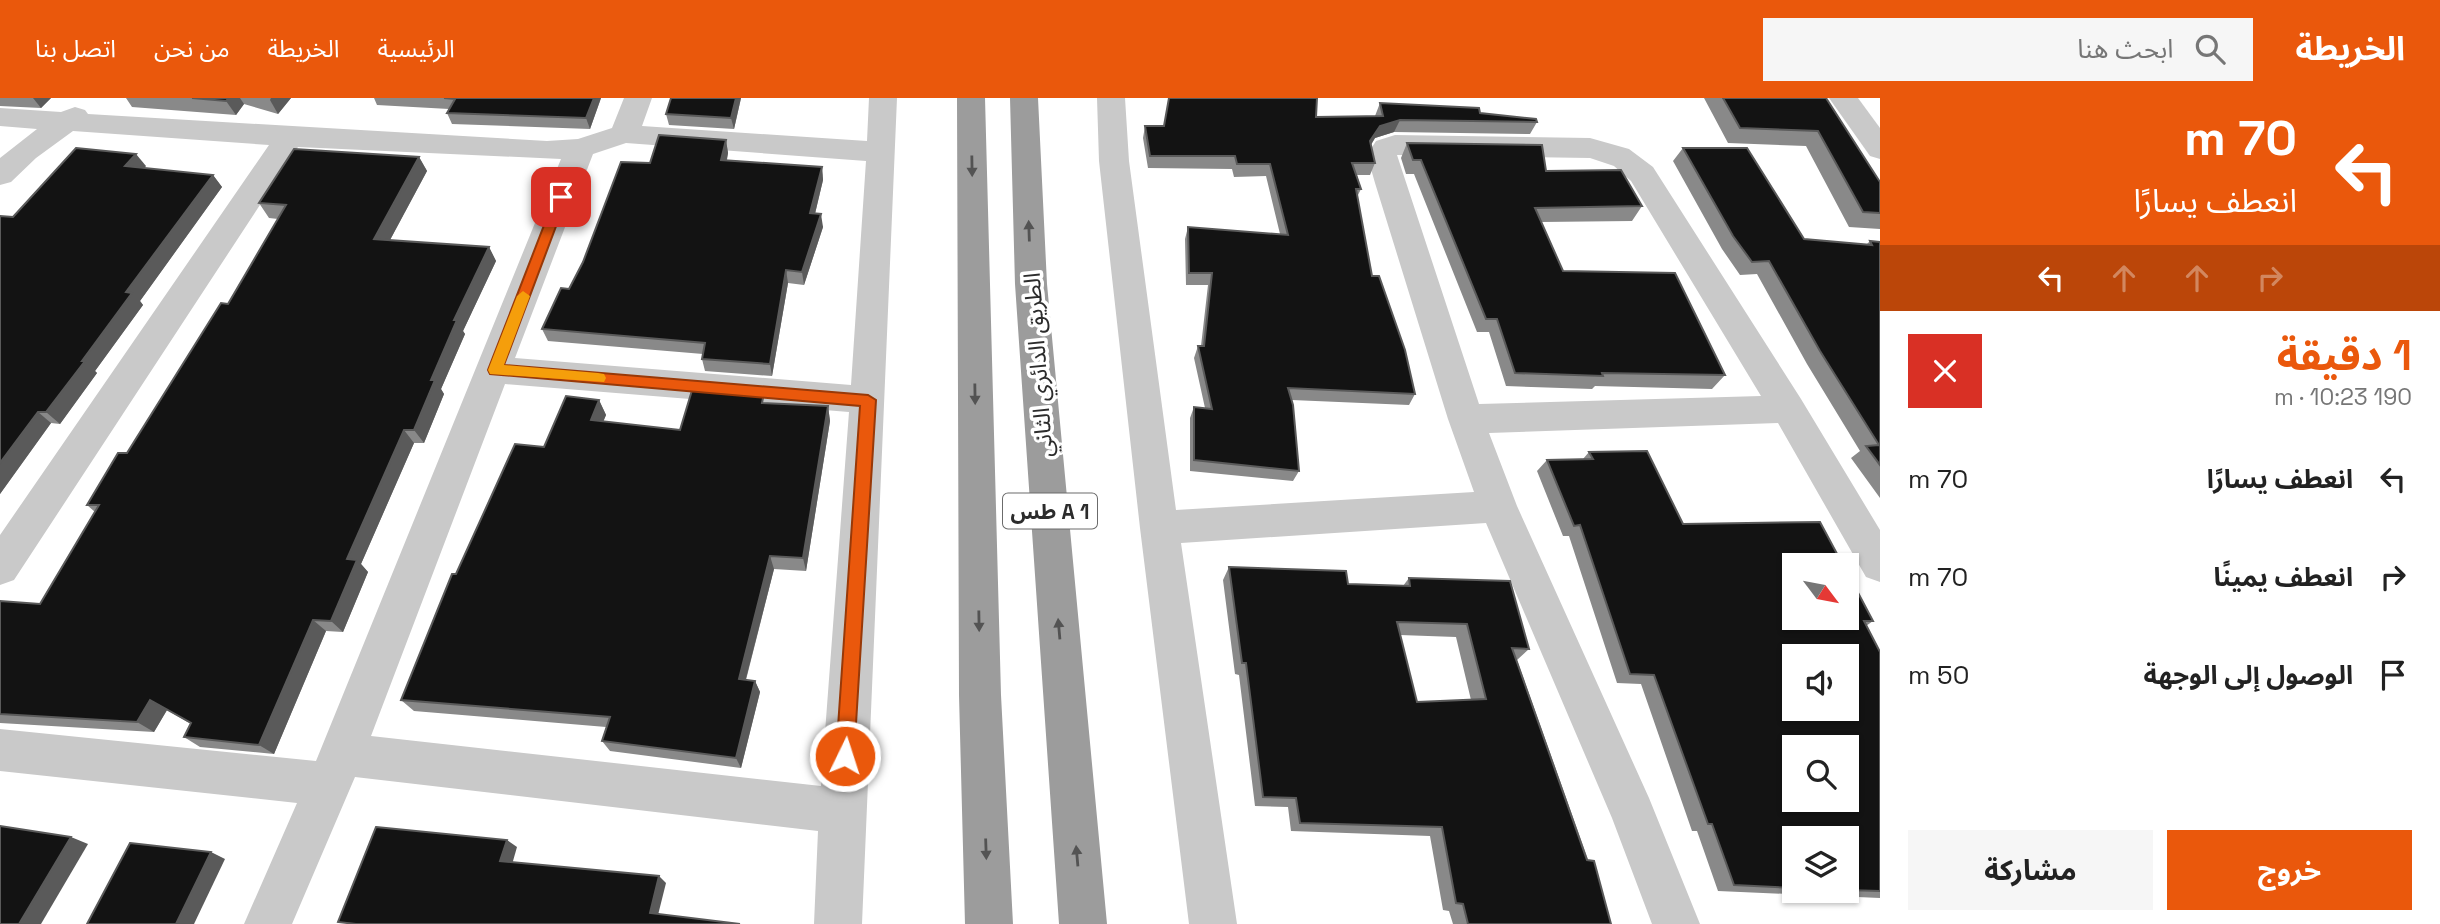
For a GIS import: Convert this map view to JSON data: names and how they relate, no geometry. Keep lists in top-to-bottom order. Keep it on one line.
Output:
{"streets":{"highway":["الطريق الدائري الثاني","طس A 1"]},"north":"bottom right","page":{"header":"الخريطة","search":"ابحث هنا","nav":["الرئيسية","الخريطة","من نحن","اتصل بنا"],"turn":["70 m","انعطف يسارًا"],"heading":["1 دقيقة","190 m · 10:23"],"list":[{"name":"انعطف يسارًا","value":"70 m"},{"name":"انعطف يمينًا","value":"70 m"},{"name":"الوصول إلى الوجهة","value":"50 m"}],"buttons":["خروج","مشاركة"]}}
